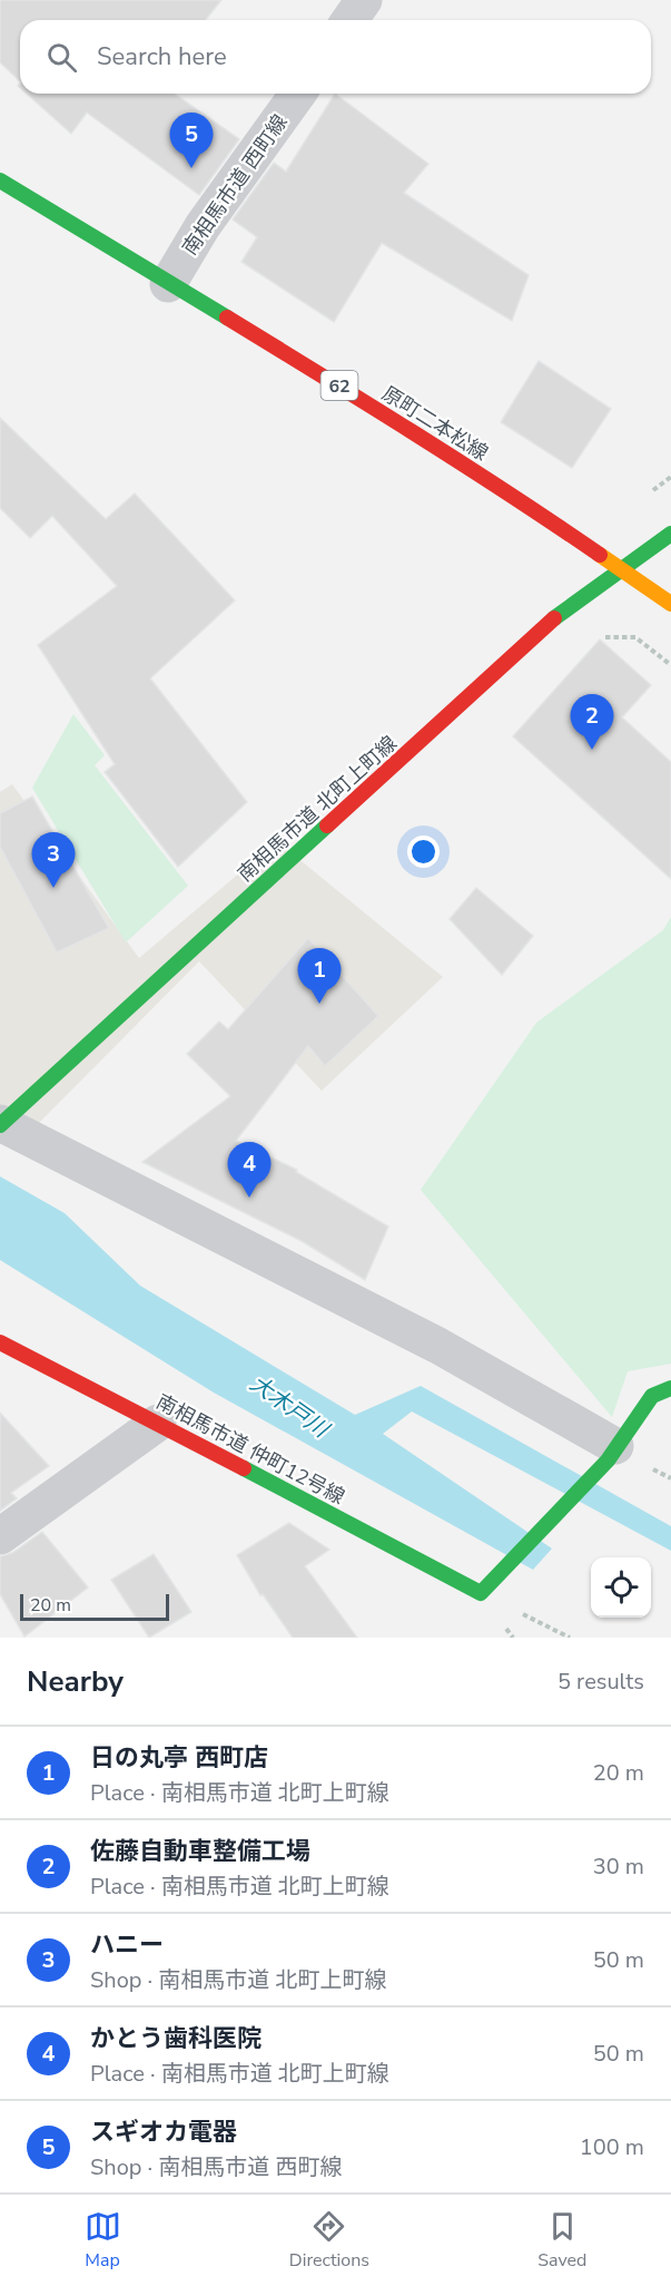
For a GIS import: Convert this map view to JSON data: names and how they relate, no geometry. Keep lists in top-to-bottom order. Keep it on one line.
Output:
{"streets":{"street":["南相馬市道 西町線","62","原町二本松線","南相馬市道 北町上町線","南相馬市道 仲町12号線"]},"crossings":[["南相馬市道 西町線","原町二本松線"],["原町二本松線","南相馬市道 北町上町線"]],"water":["大木戸川"],"scale_bar":"20 m","page":{"search":"Search here","pins":["5","2","3","1","4"],"scale":"20 m","heading":["Nearby","5 results"],"list":[{"mark":"1","name":"日の丸亭 西町店","note":"Place · 南相馬市道 北町上町線","value":"20 m"},{"mark":"2","name":"佐藤自動車整備工場","note":"Place · 南相馬市道 北町上町線","value":"30 m"},{"mark":"3","name":"ハニー","note":"Shop · 南相馬市道 北町上町線","value":"50 m"},{"mark":"4","name":"かとう歯科医院","note":"Place · 南相馬市道 北町上町線","value":"50 m"},{"mark":"5","name":"スギオカ電器","note":"Shop · 南相馬市道 西町線","value":"100 m"}],"nav":["Map","Directions","Saved"]}}
